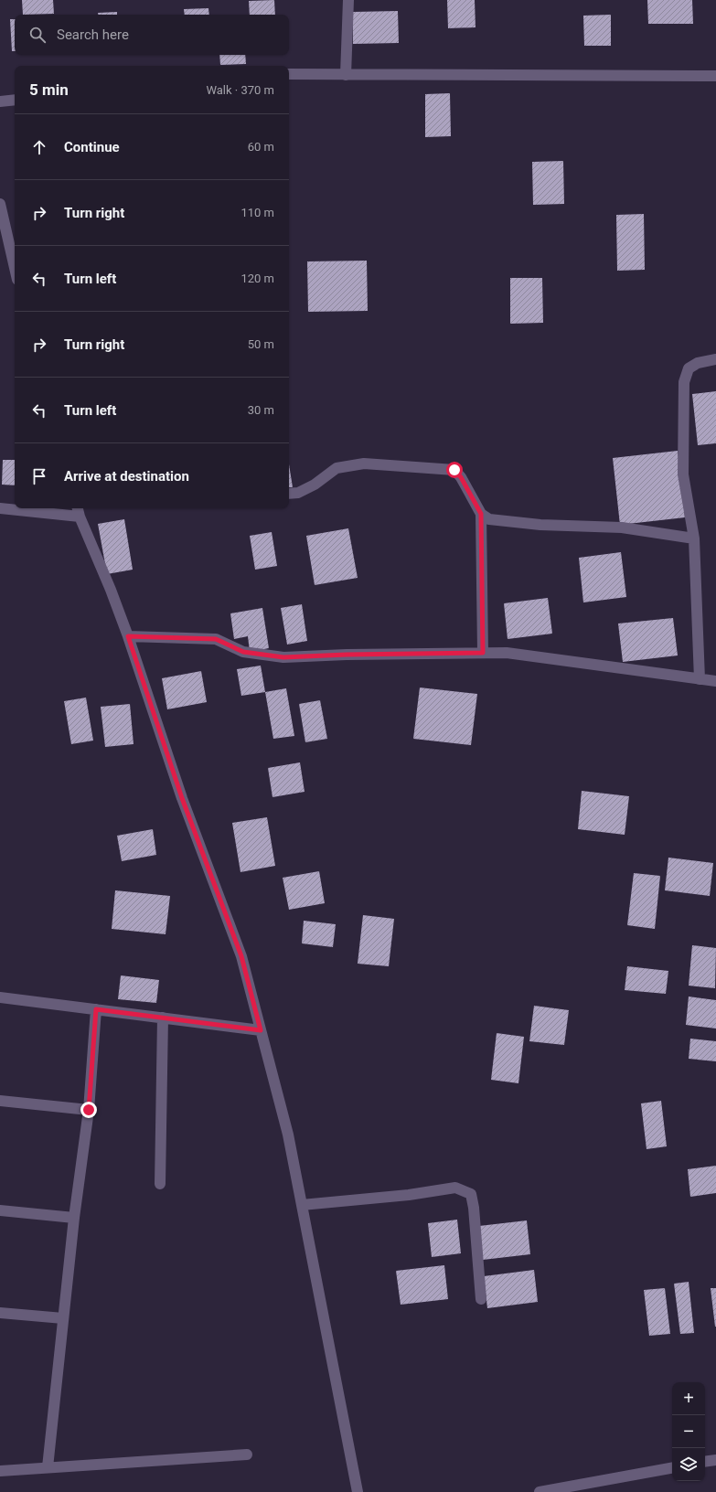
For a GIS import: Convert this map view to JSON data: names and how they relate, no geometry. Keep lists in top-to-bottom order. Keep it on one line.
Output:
{"page":{"search":"Search here","heading":["5 min","Walk · 370 m"],"list":[["Continue","60 m"],["Turn right","110 m"],["Turn left","120 m"],["Turn right","50 m"],["Turn left","30 m"],"Arrive at destination"],"map_buttons":["+","−"]}}
